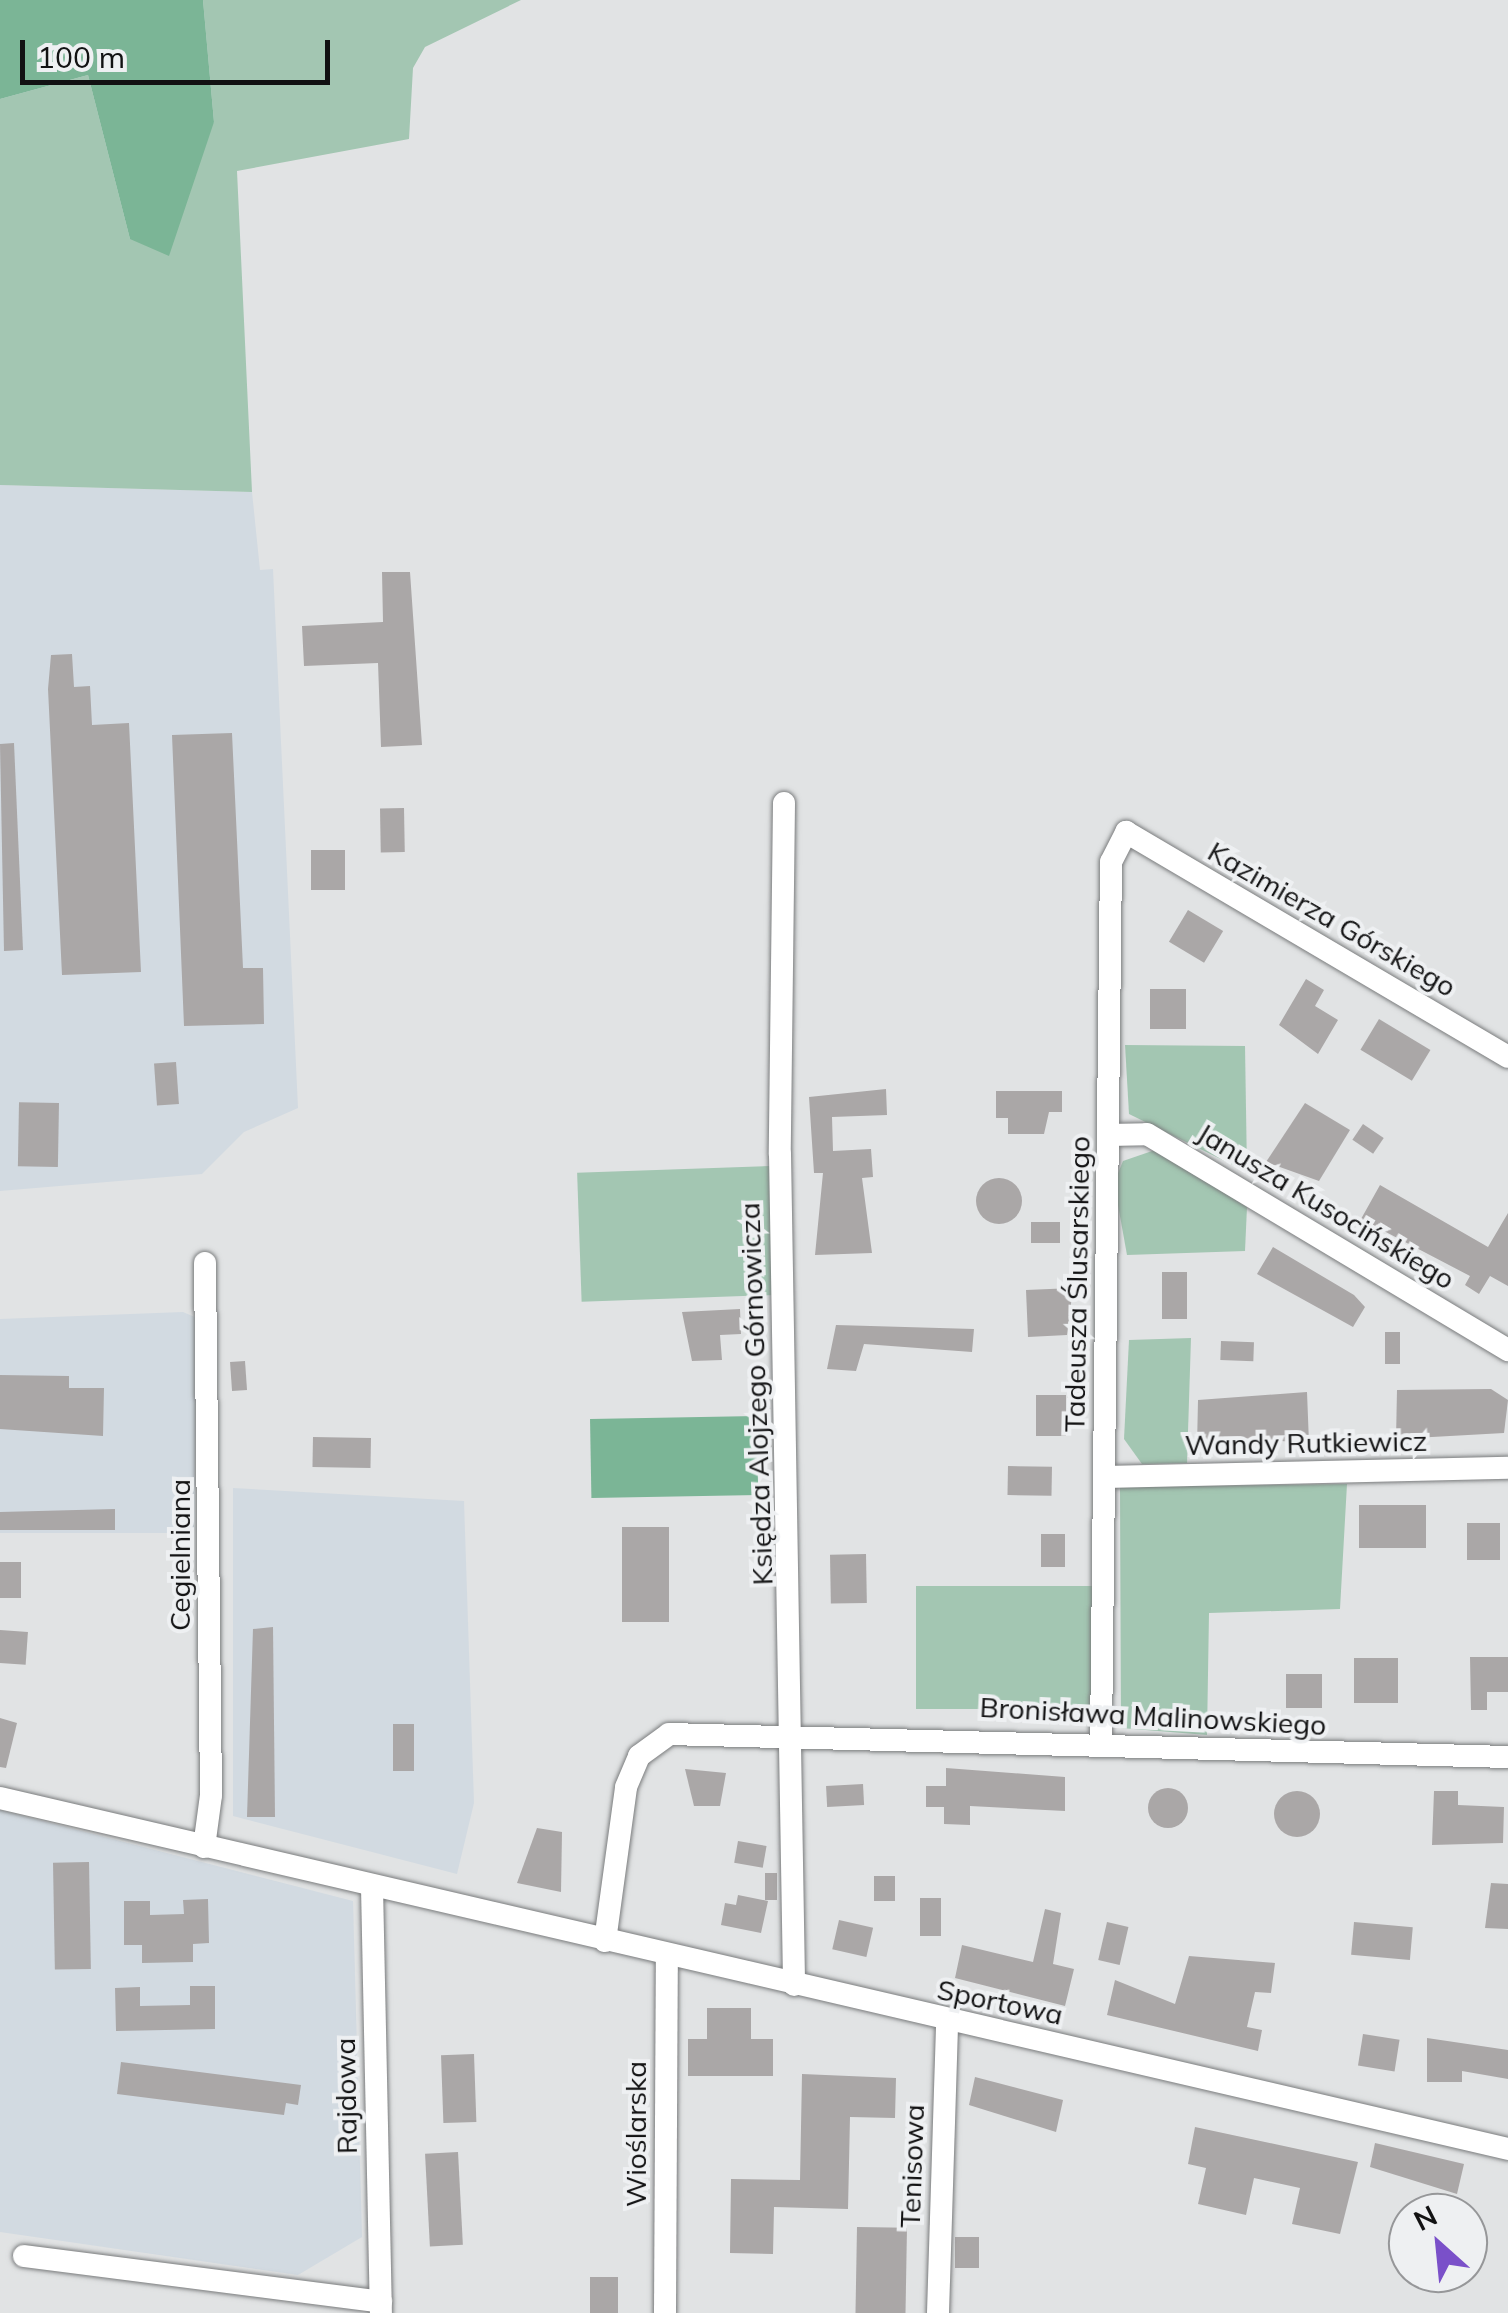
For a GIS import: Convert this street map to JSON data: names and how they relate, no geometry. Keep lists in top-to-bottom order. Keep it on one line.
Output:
{"streets":{"street":["Kazimierza Górskiego","Janusza Kusocińskiego","Tadeusza Ślusarskiego","Księdza Alojzego Górnowicza","Wandy Rutkiewicz","Cegielniana","Bronisława Malinowskiego","Sportowa","Rajdowa","Wioślarska","Tenisowa"]},"crossings":[["Kazimierza Górskiego","Tadeusza Ślusarskiego"],["Janusza Kusocińskiego","Tadeusza Ślusarskiego"],["Tadeusza Ślusarskiego","Wandy Rutkiewicz"],["Tadeusza Ślusarskiego","Bronisława Malinowskiego"],["Księdza Alojzego Górnowicza","Bronisława Malinowskiego"],["Księdza Alojzego Górnowicza","Sportowa"],["Cegielniana","Sportowa"],["Bronisława Malinowskiego","Sportowa"],["Sportowa","Rajdowa"],["Sportowa","Wioślarska"],["Sportowa","Tenisowa"]],"scale_bar":"100 m","north":"top left"}
